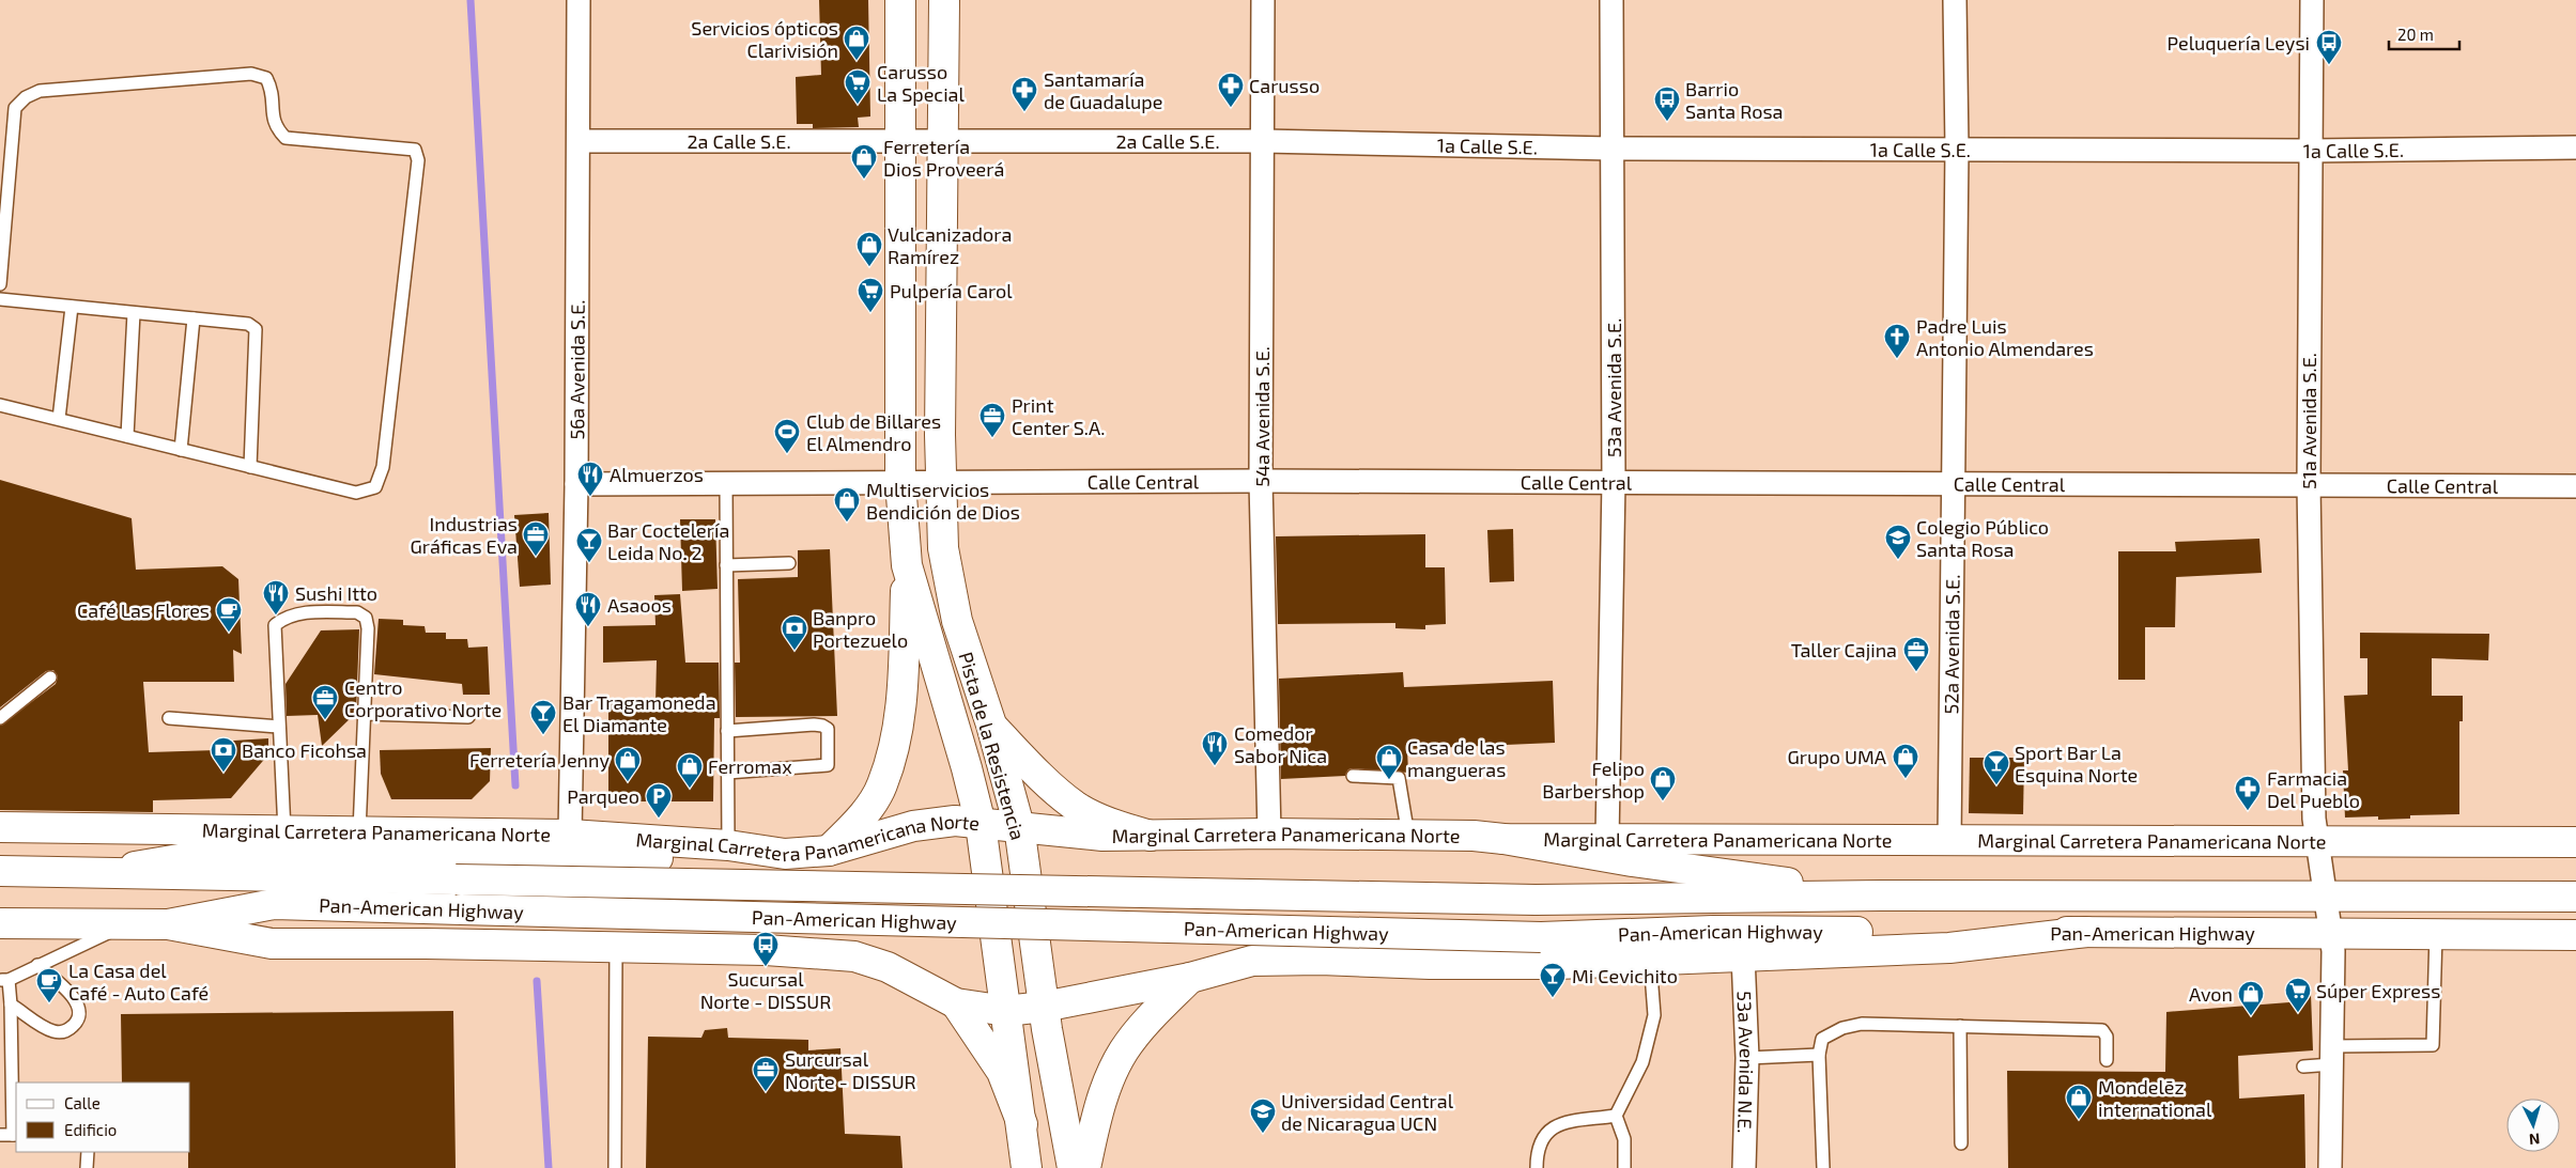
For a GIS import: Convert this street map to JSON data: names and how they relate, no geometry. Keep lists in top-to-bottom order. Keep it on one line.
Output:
{"streets":{"main road":["Pista de la Resistencia","Marginal Carretera Panamericana Norte","Pan-American Highway"],"street":["2a Calle S.E.","1a Calle S.E.","56a Avenida S.E.","53a Avenida S.E.","54a Avenida S.E.","51a Avenida S.E.","Calle Central","52a Avenida S.E.","53a Avenida N.E."]},"crossings":[["2a Calle S.E.","1a Calle S.E."],["2a Calle S.E.","56a Avenida S.E."],["2a Calle S.E.","54a Avenida S.E."],["2a Calle S.E.","Pista de la Resistencia"],["1a Calle S.E.","53a Avenida S.E."],["1a Calle S.E.","54a Avenida S.E."],["1a Calle S.E.","51a Avenida S.E."],["1a Calle S.E.","52a Avenida S.E."],["56a Avenida S.E.","Calle Central"],["56a Avenida S.E.","Marginal Carretera Panamericana Norte"],["53a Avenida S.E.","Calle Central"],["53a Avenida S.E.","Marginal Carretera Panamericana Norte"],["54a Avenida S.E.","Calle Central"],["54a Avenida S.E.","Marginal Carretera Panamericana Norte"],["51a Avenida S.E.","Calle Central"],["51a Avenida S.E.","Marginal Carretera Panamericana Norte"],["51a Avenida S.E.","Pan-American Highway"],["Calle Central","52a Avenida S.E."],["Calle Central","Pista de la Resistencia"],["52a Avenida S.E.","Marginal Carretera Panamericana Norte"],["Pista de la Resistencia","Marginal Carretera Panamericana Norte"]],"places":{"shop":["Servicios ópticos Clarivisión","Ferretería Dios Proveerá","Vulcanizadora Ramírez","Multiservicios Bendición de Dios","Grupo UMA","Casa de las mangueras","Ferretería Jenny","Ferromax","Felipo Barbershop","Avon","Mondelēz international"],"bus stop":["Peluquería Leysi","Barrio Santa Rosa","Sucursal Norte - DISSUR"],"supermarket":["Carusso La Special","Pulpería Carol","Súper Express"],"pharmacy":["Carusso","Santamaría de Guadalupe","Farmacia Del Pueblo"],"church":["Padre Luis Antonio Almendares"],"office":["Print Center S.A.","Industrias Gráficas Eva","Taller Cajina","Centro Corporativo Norte","Surcursal Norte - DISSUR"],"sports":["Club de Billares El Almendro"],"restaurant":["Almuerzos","Sushi Itto","Asaoos","Comedor Sabor Nica"],"school or university":["Colegio Público Santa Rosa","Universidad Central de Nicaragua UCN"],"bar":["Bar Coctelería Leida No. 2","Bar Tragamoneda El Diamante","Sport Bar La Esquina Norte","Mi Cevichito"],"cafe":["Café Las Flores","La Casa del Café - Auto Café"],"bank":["Banpro Portezuelo","Banco Ficohsa"],"parking":["Parqueo"]},"legend":["Calle","Edificio"],"scale_bar":"20 m","north":"bottom"}
